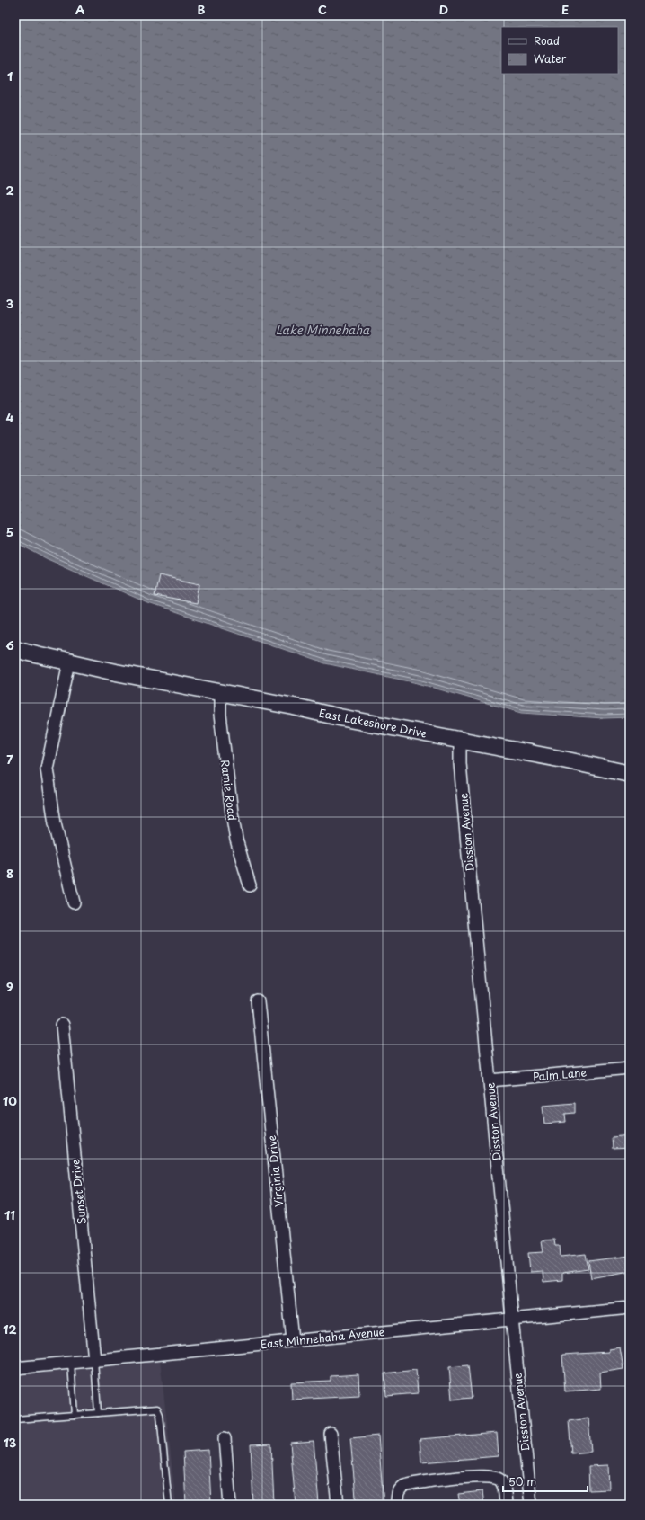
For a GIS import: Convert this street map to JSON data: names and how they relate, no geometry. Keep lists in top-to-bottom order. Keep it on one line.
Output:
{"streets":{"street":["East Lakeshore Drive","Ramie Road","Disston Avenue","Palm Lane","Virginia Drive","Sunset Drive","East Minnehaha Avenue"]},"crossings":[["East Lakeshore Drive","Ramie Road"],["East Lakeshore Drive","Disston Avenue"],["Disston Avenue","Palm Lane"],["Disston Avenue","East Minnehaha Avenue"],["Virginia Drive","East Minnehaha Avenue"],["Sunset Drive","East Minnehaha Avenue"]],"water":["Lake Minnehaha"],"legend":["Road","Water"],"scale_bar":"50 m","grid":{"columns":["A","B","C","D","E"],"rows":["1","2","3","4","5","6","7","8","9","10","11","12","13"]}}
